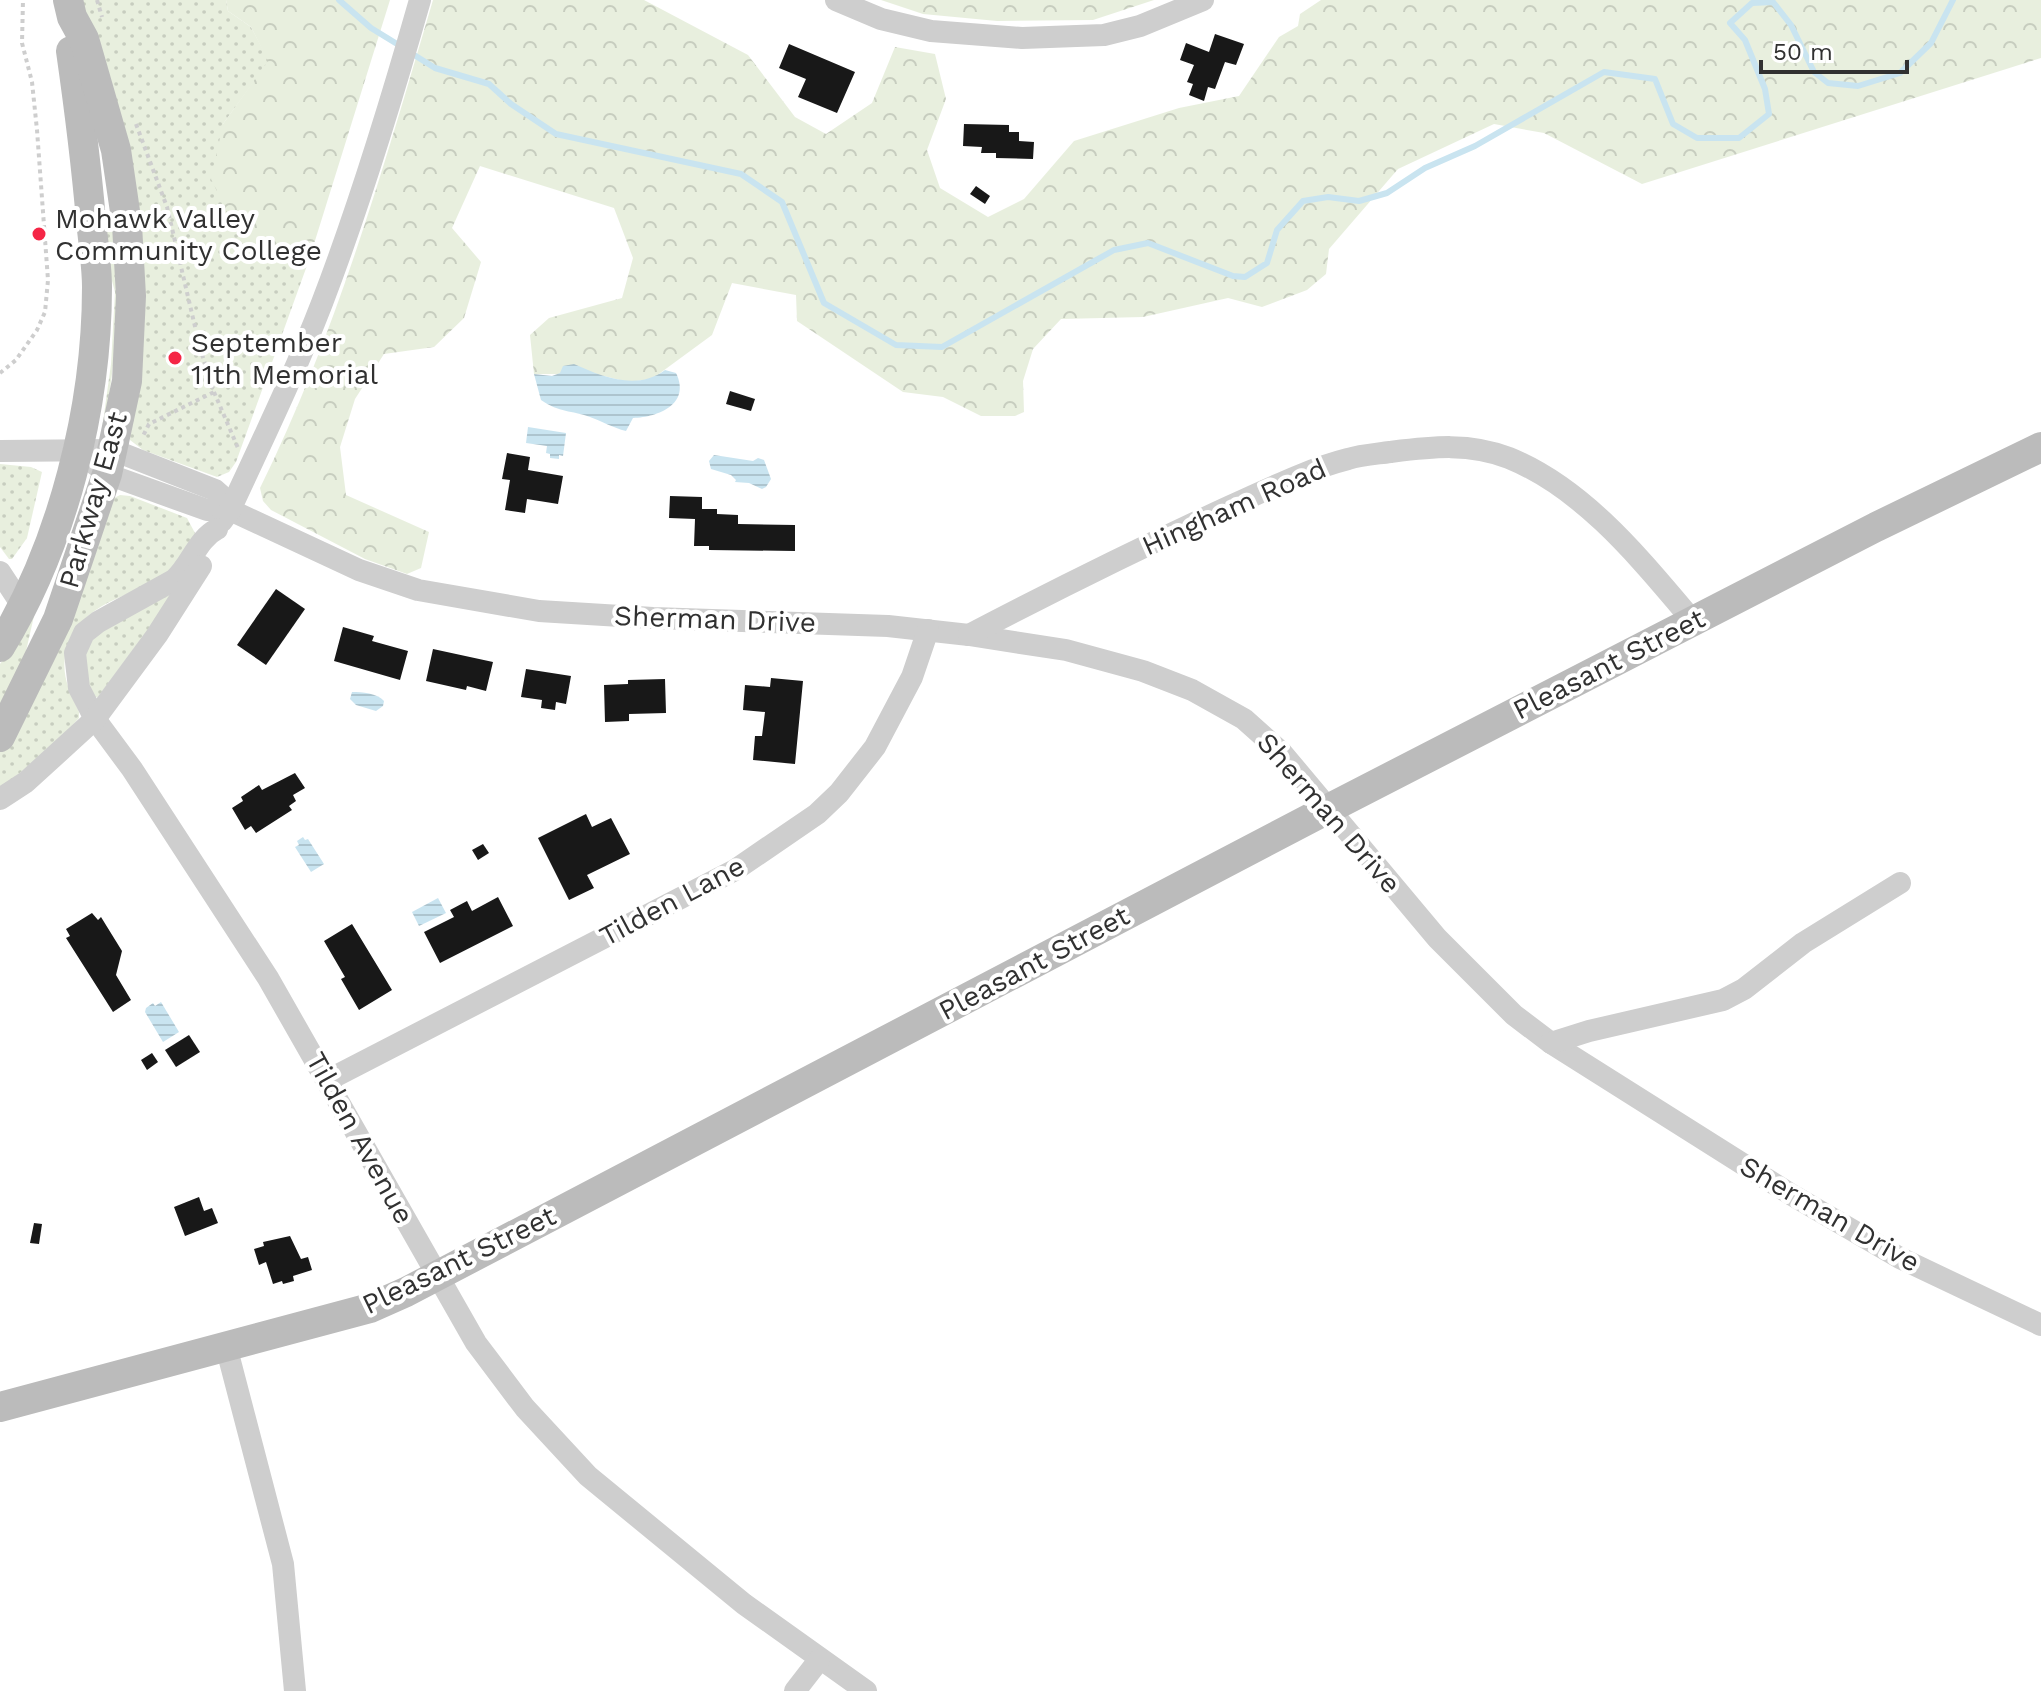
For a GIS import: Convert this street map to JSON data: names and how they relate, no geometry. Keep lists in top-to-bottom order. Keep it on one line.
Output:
{"streets":{"street":["Parkway East","Hingham Road","Sherman Drive","Pleasant Street","Tilden Lane","Tilden Avenue"]},"crossings":[["Parkway East","Sherman Drive"],["Hingham Road","Sherman Drive"],["Hingham Road","Pleasant Street"],["Sherman Drive","Pleasant Street"],["Sherman Drive","Tilden Lane"],["Pleasant Street","Tilden Avenue"],["Tilden Lane","Tilden Avenue"]],"places":["Mohawk Valley Community College","September 11th Memorial"],"scale_bar":"50 m"}
